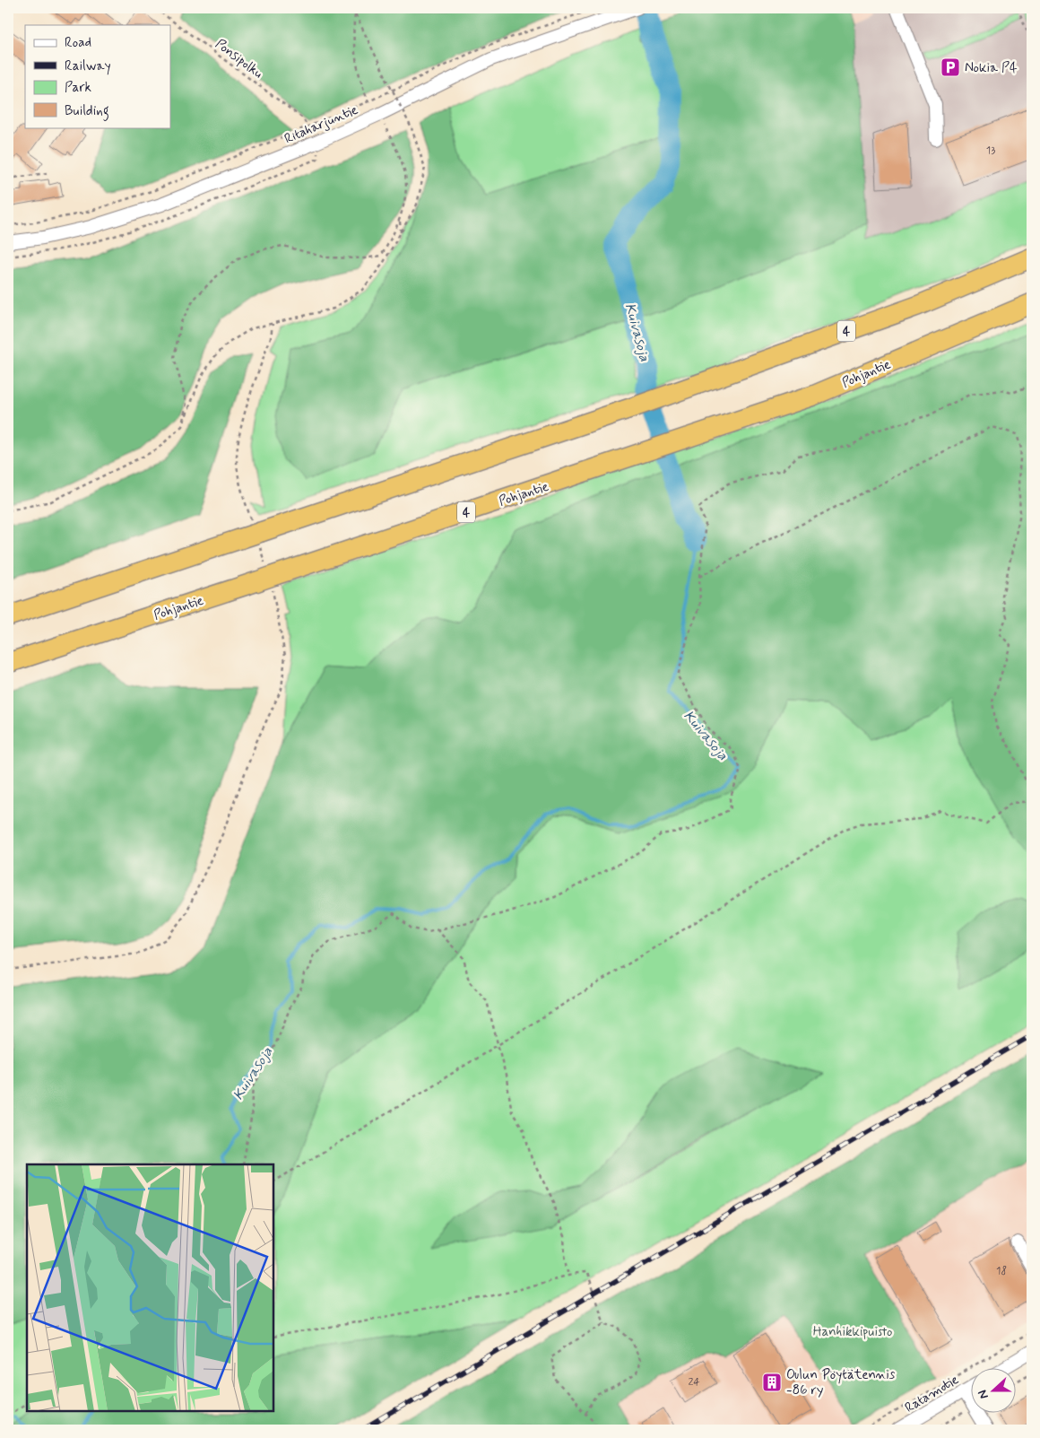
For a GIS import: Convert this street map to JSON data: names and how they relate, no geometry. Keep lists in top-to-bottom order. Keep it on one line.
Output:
{"streets":{"highway":["4","Pohjantie"],"street":["Ritaharjuntie","Ratamotie"],"path":["Ponsipolku"]},"water":["Kuivasoja"],"parks":["Hanhikkipuisto"],"places":{"parking":["Nokia P4"],"building":["Oulun Pöytätennis -86 ry"]},"house_numbers":["13","18","24"],"legend":["Road","Railway","Park","Building"],"north":"left"}
